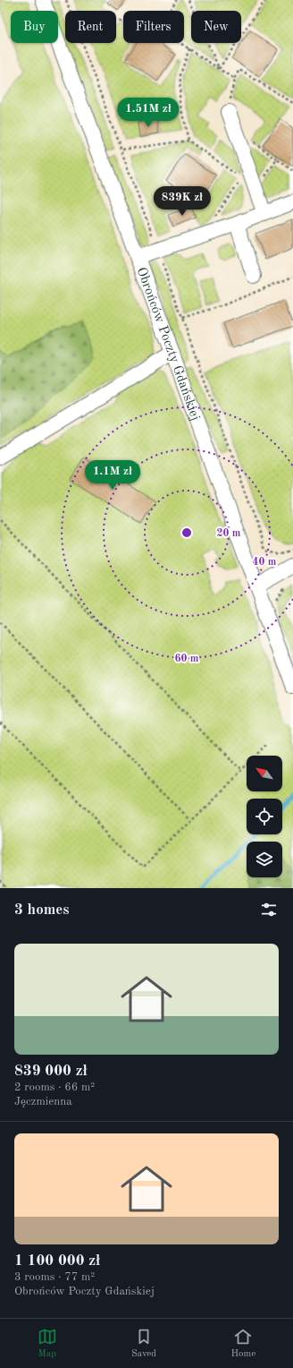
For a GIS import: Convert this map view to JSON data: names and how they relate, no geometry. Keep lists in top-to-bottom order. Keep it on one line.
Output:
{"streets":{"street":["Obrońców Poczty Gdańskiej"]},"north":"top left","page":{"chip":["Buy","Rent","Filters","New"],"price":["1.51M zł","839K zł","1.1M zł"],"heading":"3 homes","list":[{"name":"839 000 zł","note":"2 rooms · 66 m² · Jęczmienna"},{"name":"1 100 000 zł","note":"3 rooms · 77 m² · Obrońców Poczty Gdańskiej"}],"tabs":["Map","Saved","Home"]},"rings":["20 m","40 m","60 m"]}
